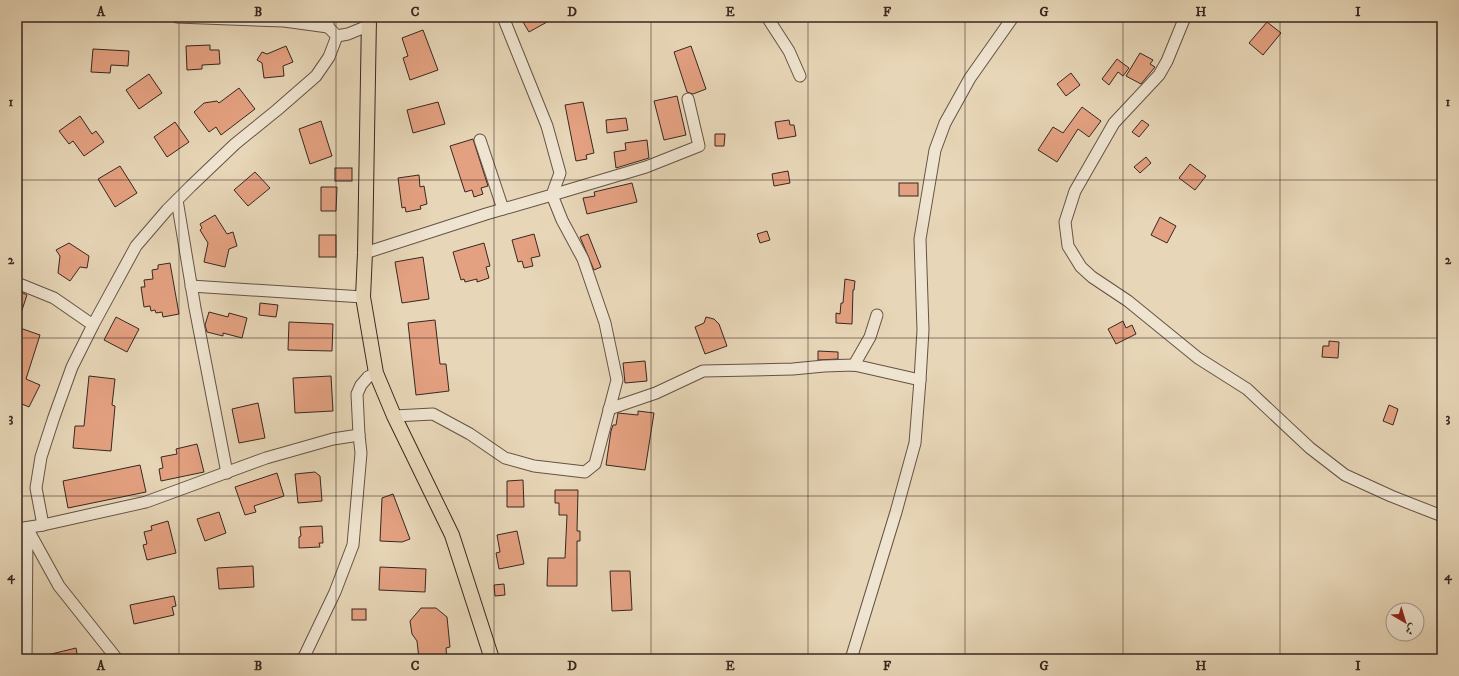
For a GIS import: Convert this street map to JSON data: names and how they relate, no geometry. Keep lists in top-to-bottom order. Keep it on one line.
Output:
{"north":"bottom right","grid":{"columns":["A","B","C","D","E","F","G","H","I"],"rows":["1","2","3","4"]}}
